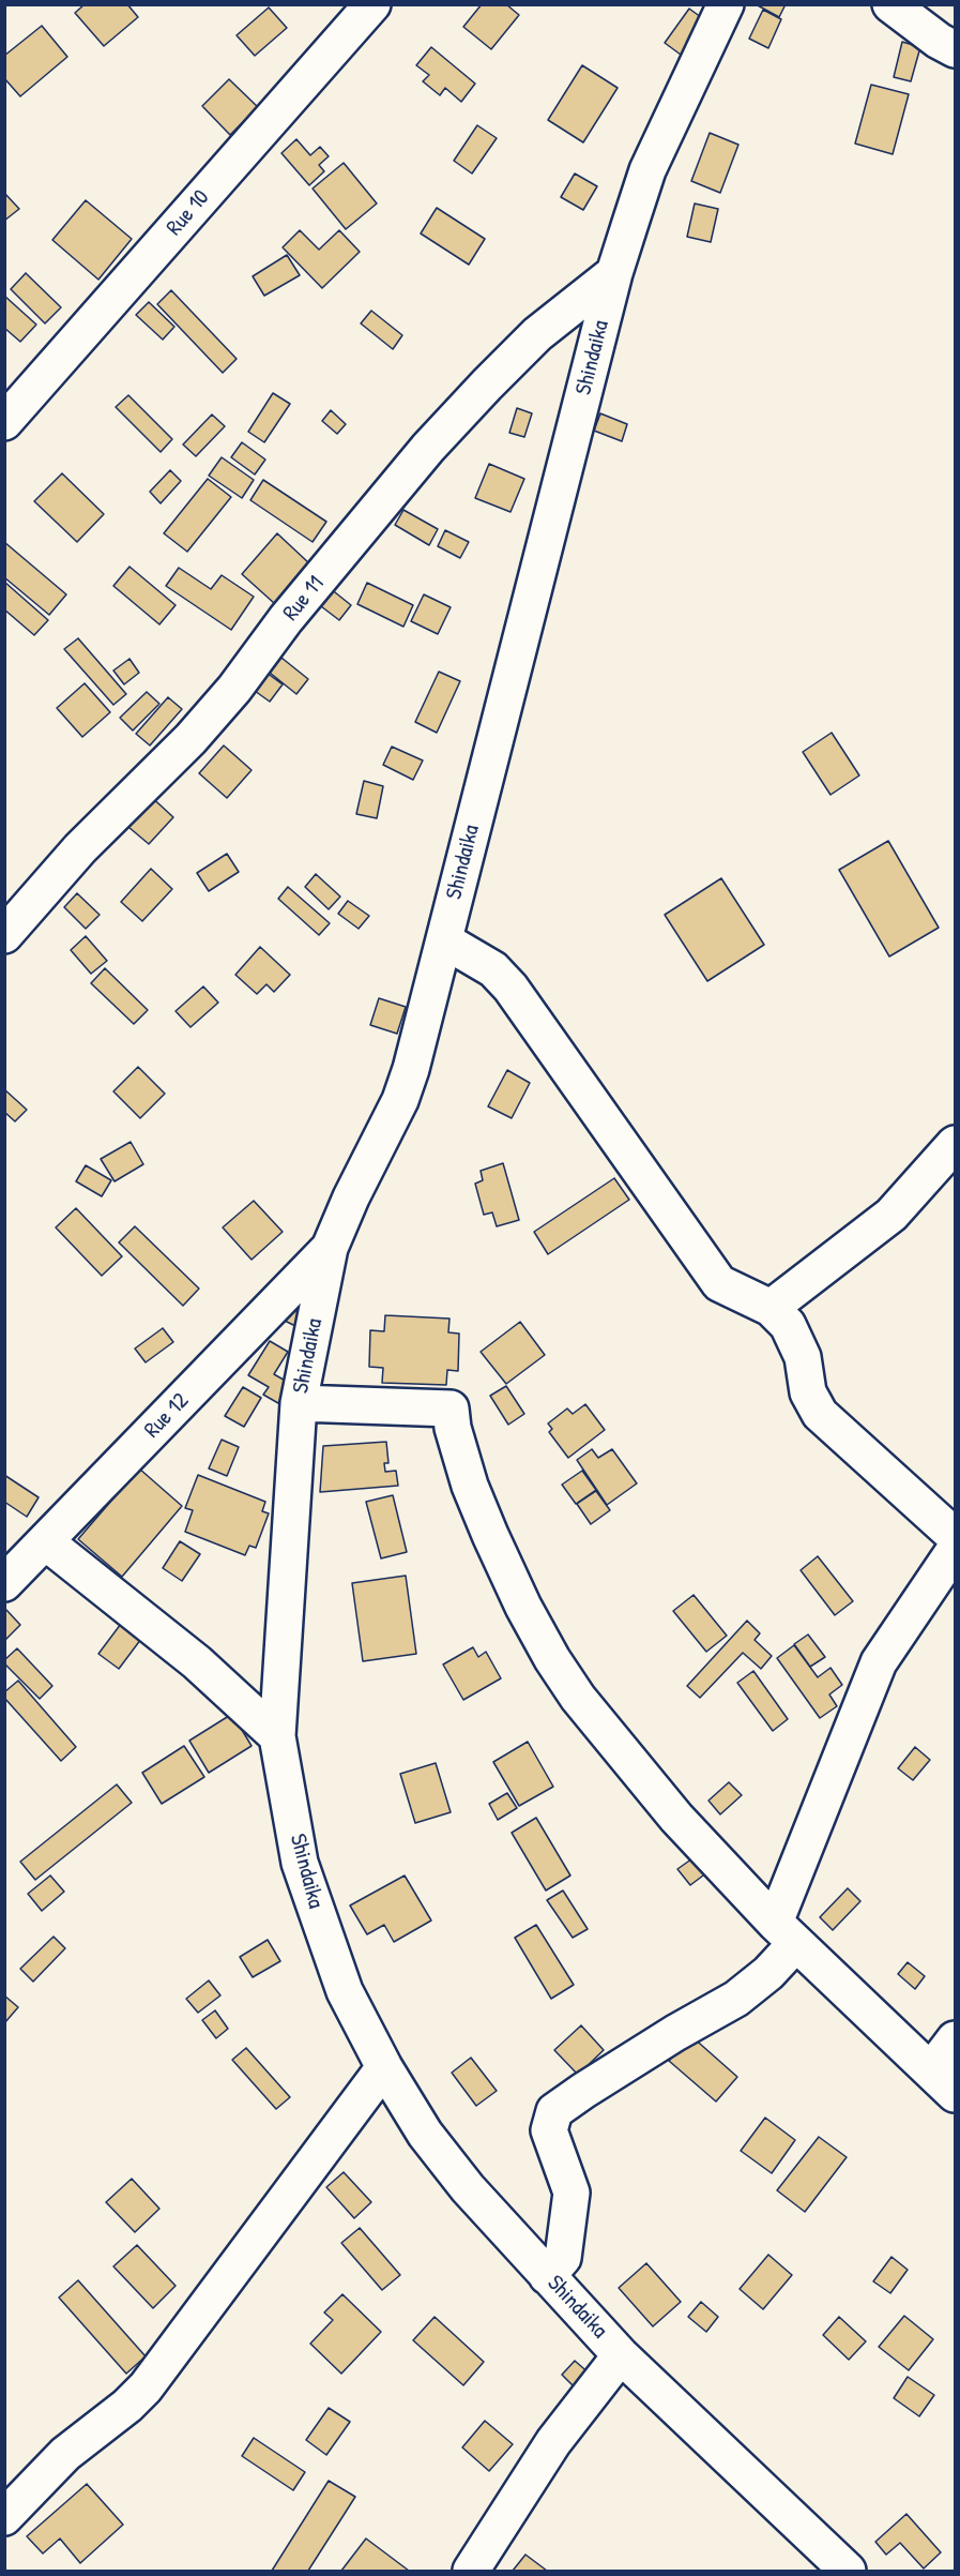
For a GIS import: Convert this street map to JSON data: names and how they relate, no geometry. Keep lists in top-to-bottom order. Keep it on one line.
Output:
{"streets":{"street":["Rue 10","Shindaika","Rue 11","Rue 12"]},"crossings":[["Shindaika","Rue 11"],["Shindaika","Rue 12"]]}
